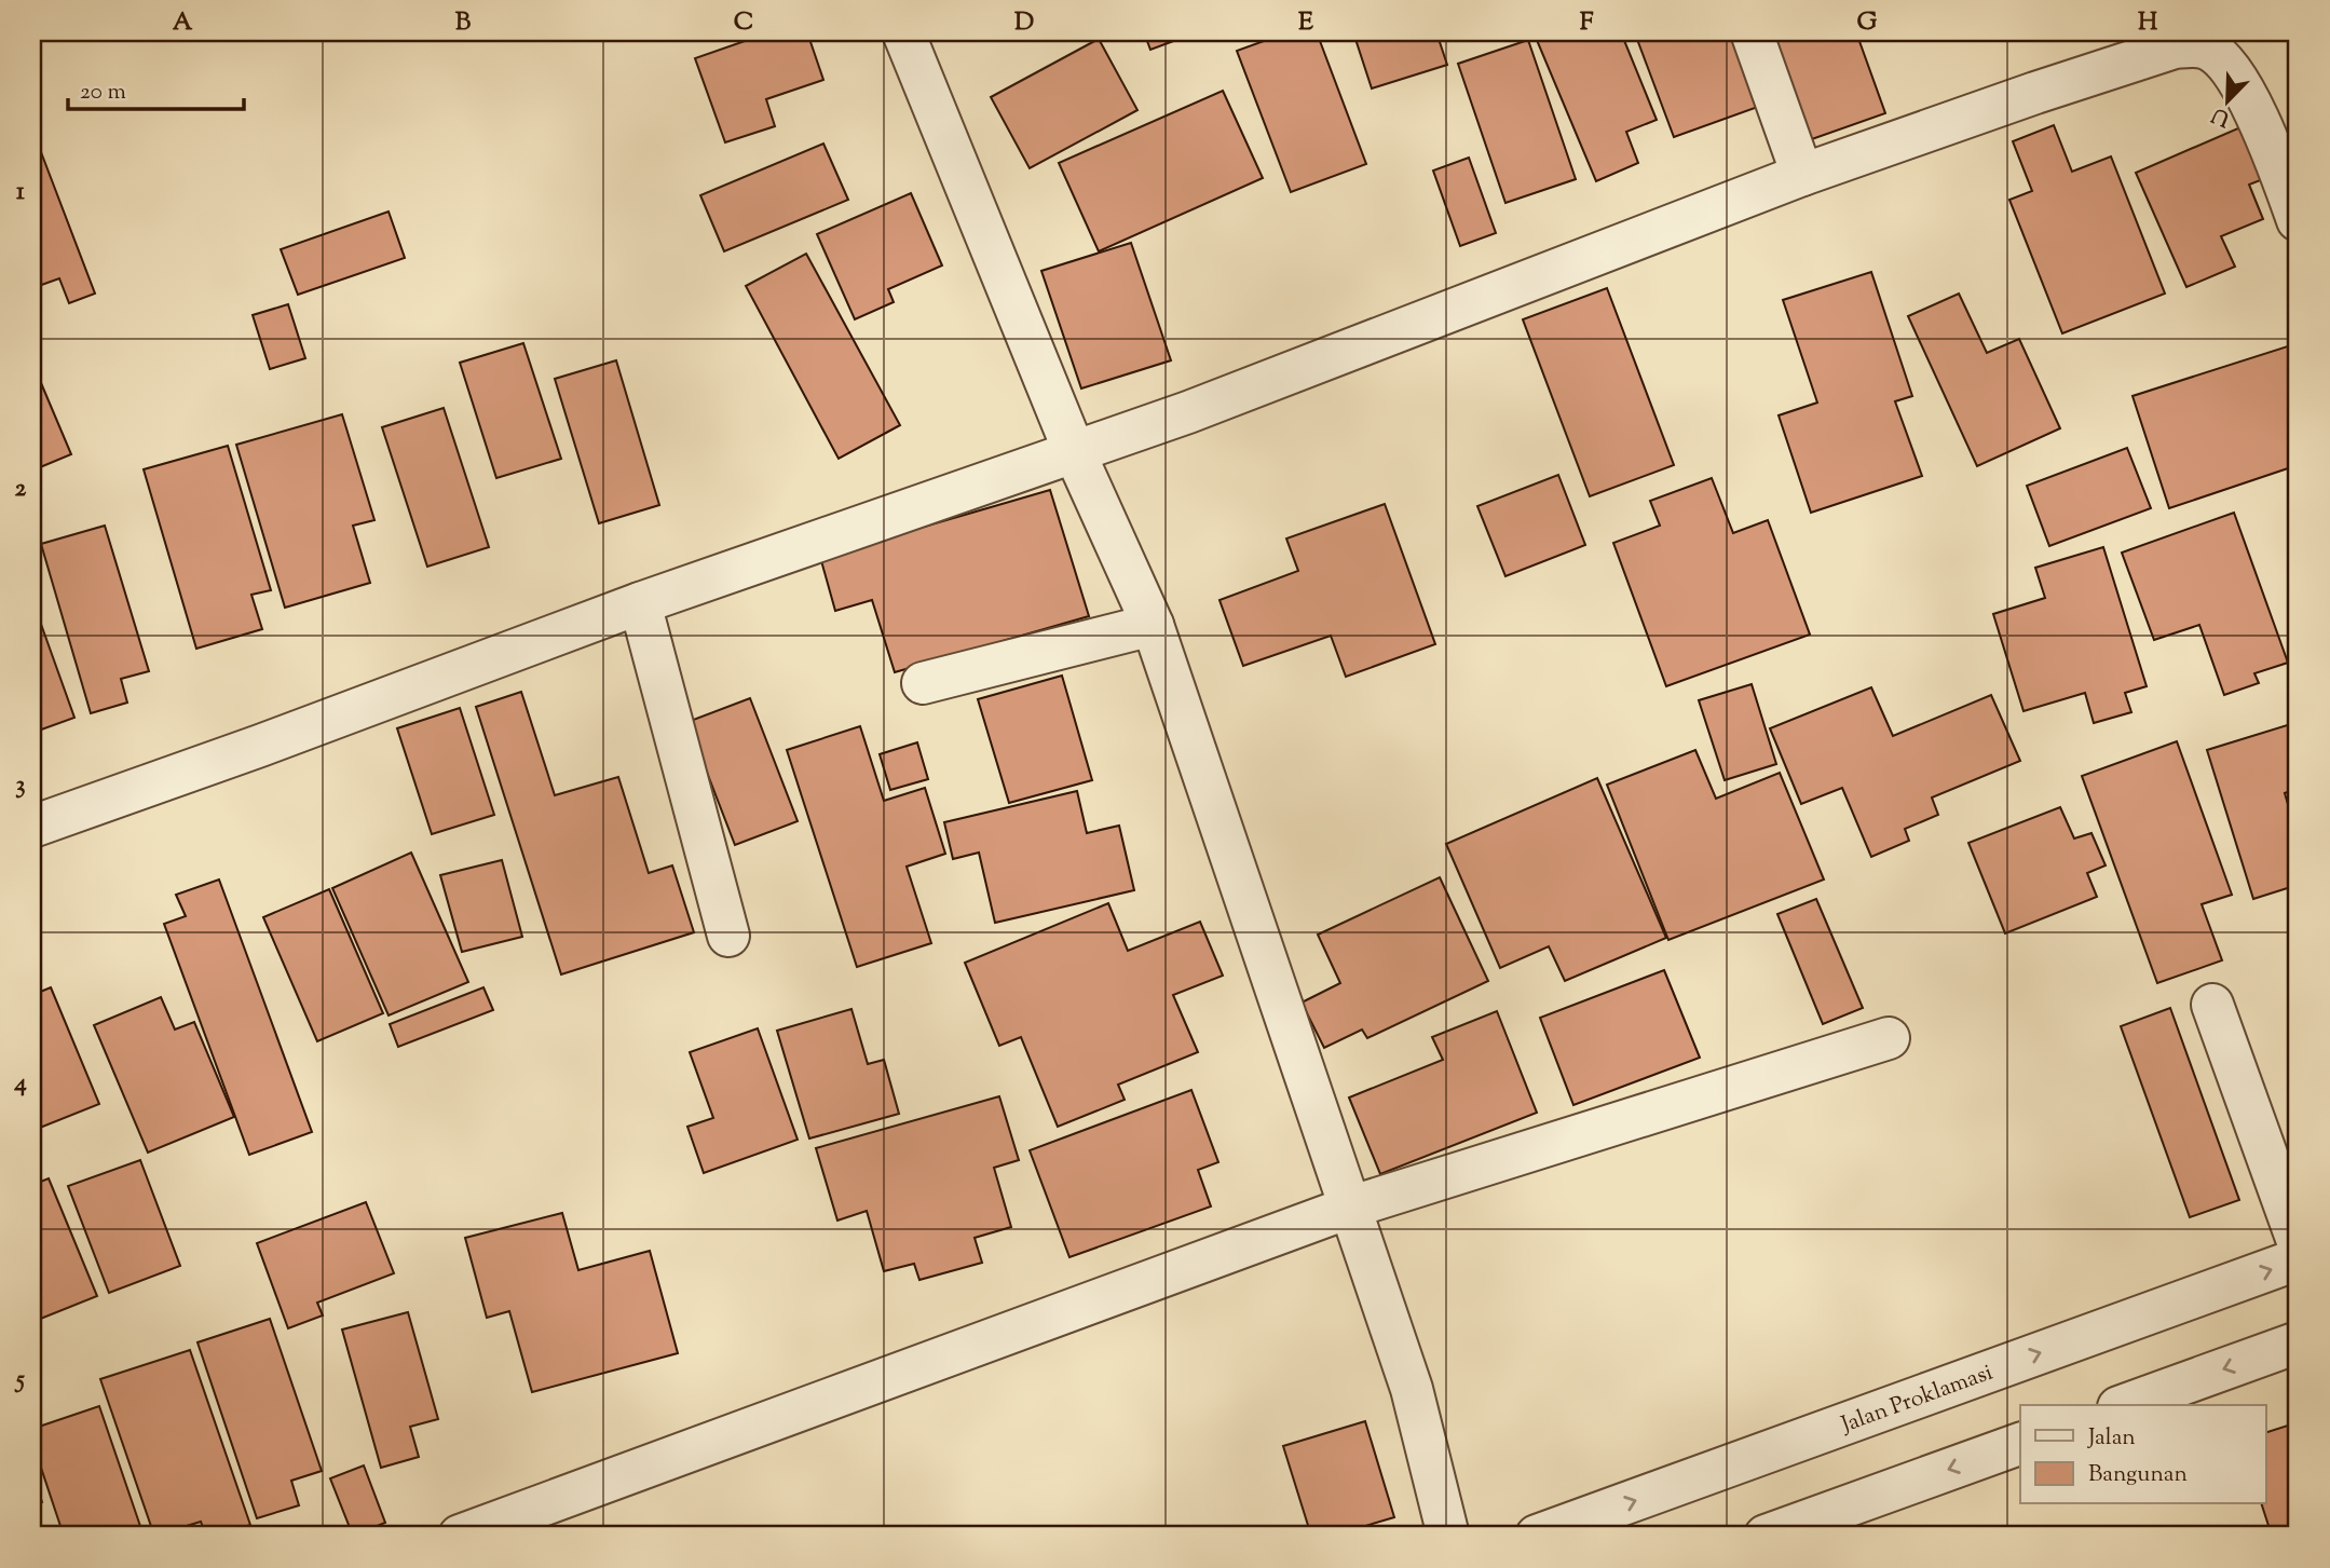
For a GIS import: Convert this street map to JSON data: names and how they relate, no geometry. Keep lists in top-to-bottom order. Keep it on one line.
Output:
{"streets":{"street":["Jalan Proklamasi"]},"legend":["Jalan","Bangunan"],"scale_bar":"20 m","north":"bottom left","grid":{"columns":["A","B","C","D","E","F","G","H"],"rows":["1","2","3","4","5"]}}
